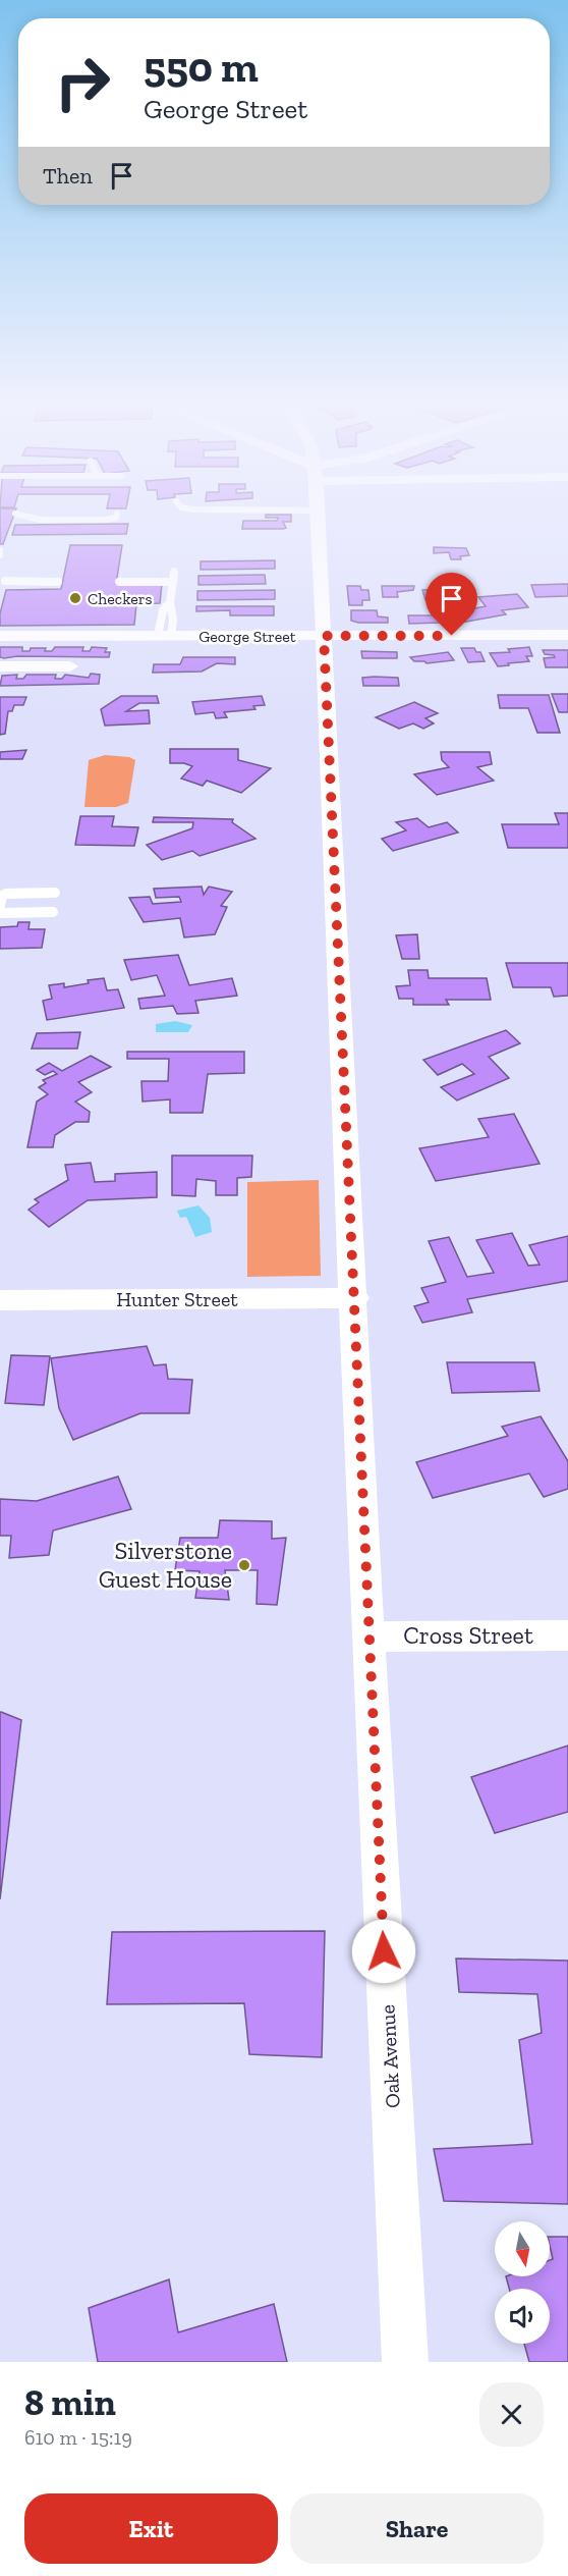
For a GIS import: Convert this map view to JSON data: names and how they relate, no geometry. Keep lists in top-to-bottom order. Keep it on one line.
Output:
{"streets":{"street":["George Street","Hunter Street","Cross Street","Oak Avenue"]},"crossings":[["George Street","Oak Avenue"],["Hunter Street","Oak Avenue"],["Cross Street","Oak Avenue"]],"places":["Checkers","Silverstone Guest House"],"north":"bottom","page":{"turn":["550 m","George Street"],"then":"Then","heading":["8 min","610 m · 15:19"],"buttons":["Exit","Share"]}}
